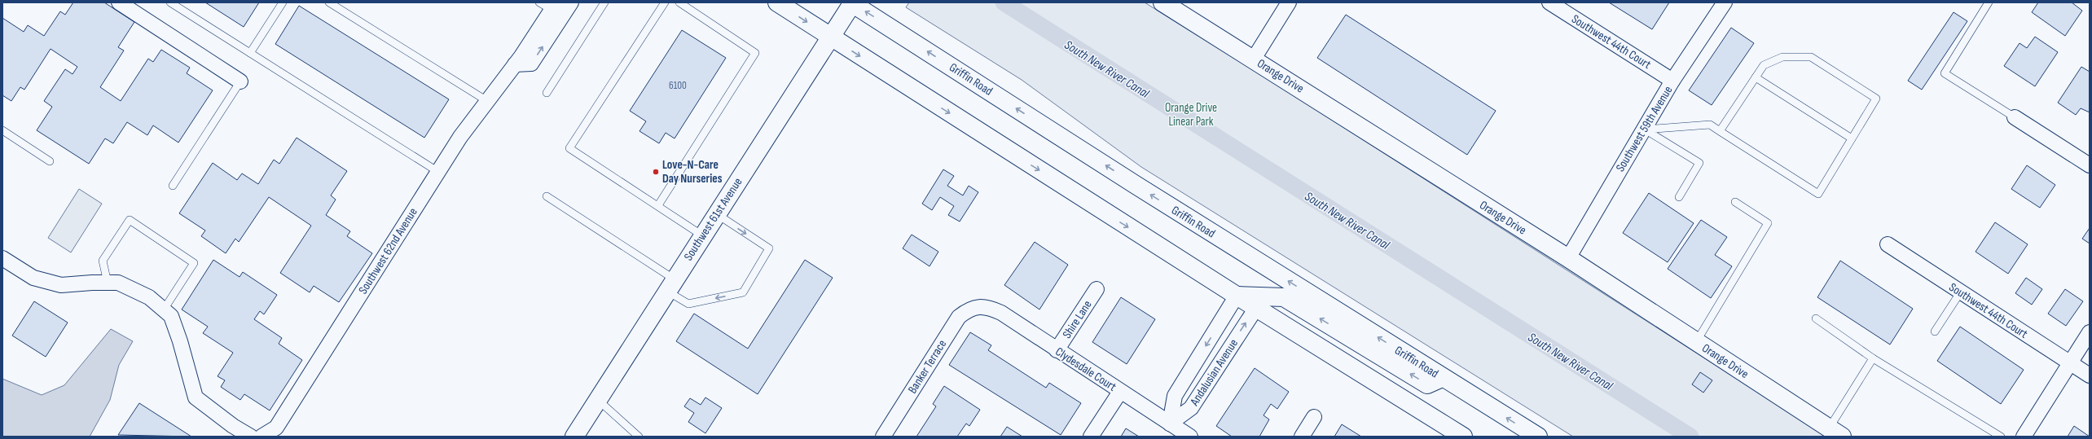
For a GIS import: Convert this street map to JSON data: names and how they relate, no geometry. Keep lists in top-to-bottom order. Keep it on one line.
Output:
{"streets":{"main road":["Orange Drive","Griffin Road","Southwest 61st Avenue"],"street":["Southwest 44th Court","Southwest 59th Avenue","Southwest 62nd Avenue","Shire Lane","Banker Terrace","Clydesdale Court","Andalusian Avenue"]},"crossings":[["Southwest 44th Court","Southwest 59th Avenue"],["Orange Drive","Southwest 59th Avenue"],["Griffin Road","Southwest 61st Avenue"],["Shire Lane","Clydesdale Court"],["Banker Terrace","Clydesdale Court"],["Clydesdale Court","Andalusian Avenue"]],"water":["South New River Canal"],"parks":["Orange Drive Linear Park"],"places":["Love-N-Care Day Nurseries"],"house_numbers":["6100"]}
